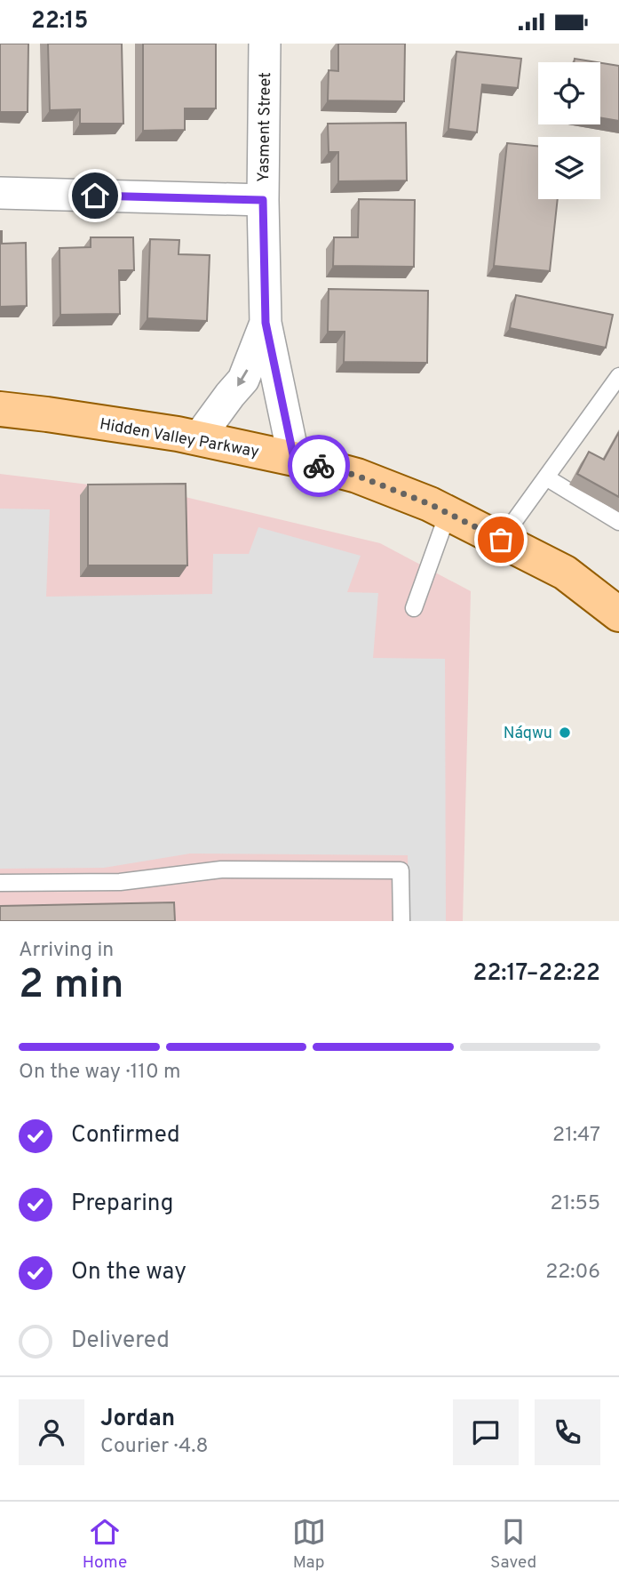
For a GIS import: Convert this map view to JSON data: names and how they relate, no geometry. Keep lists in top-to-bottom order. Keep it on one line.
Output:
{"streets":{"main road":["Hidden Valley Parkway"],"street":["Yasment Street"]},"crossings":[["Yasment Street","Hidden Valley Parkway"]],"places":["Náqwu"],"page":{"status":"22:15","heading":["2 min","Arriving in","22:17–22:22"],"panel":["Jordan","Courier · 4.8"],"bar":"On the way · 110 m","list":[["Confirmed","21:47"],["Preparing","21:55"],["On the way","22:06"],"Delivered"],"tabs":["Home","Map","Saved"]}}
